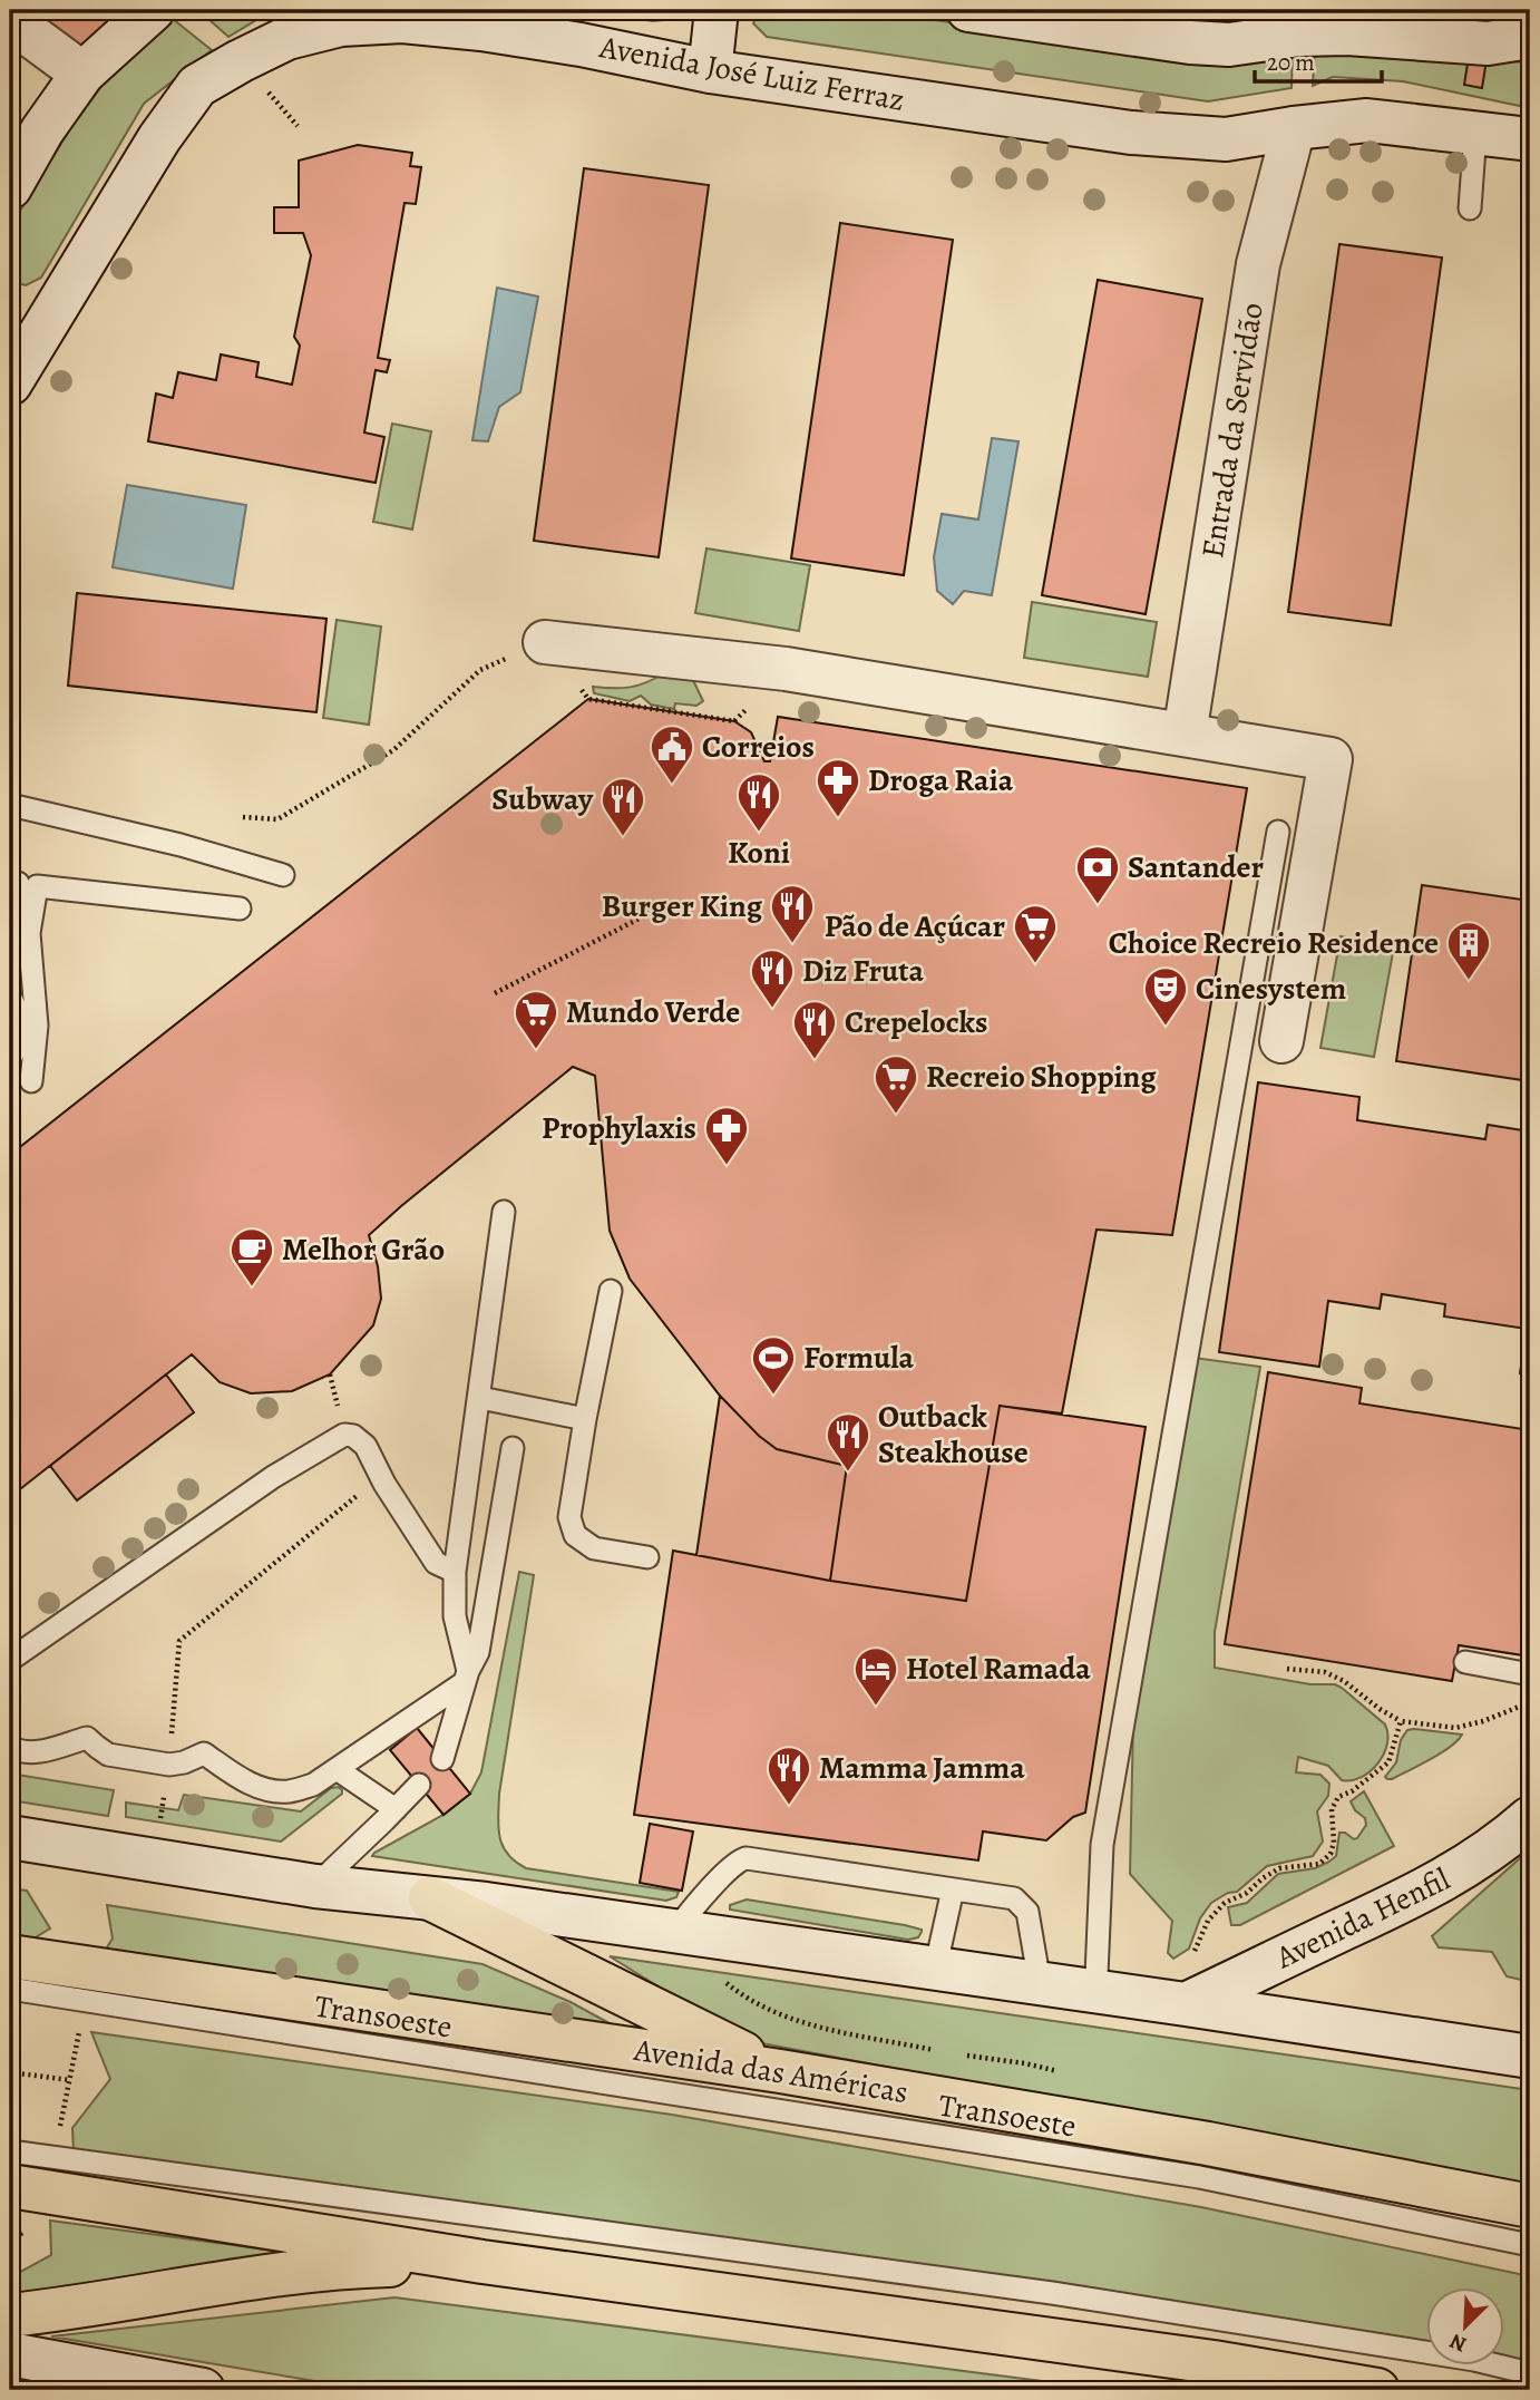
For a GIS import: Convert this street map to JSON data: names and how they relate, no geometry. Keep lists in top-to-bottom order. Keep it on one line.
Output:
{"streets":{"highway":["Avenida das Américas"],"street":["Avenida José Luiz Ferraz","Entrada da Servidão","Avenida Henfil"],"lane":["Transoeste"]},"crossings":[["Avenida José Luiz Ferraz","Entrada da Servidão"]],"places":{"public building":["Correios"],"pharmacy":["Droga Raia","Prophylaxis"],"restaurant":["Koni","Subway","Burger King","Diz Fruta","Crepelocks","Outback Steakhouse","Mamma Jamma"],"bank":["Santander"],"supermarket":["Pão de Açúcar","Mundo Verde","Recreio Shopping"],"building":["Choice Recreio Residence"],"theatre":["Cinesystem"],"cafe":["Melhor Grão"],"sports":["Formula"],"hotel":["Hotel Ramada"]},"scale_bar":"20 m","north":"bottom left"}
